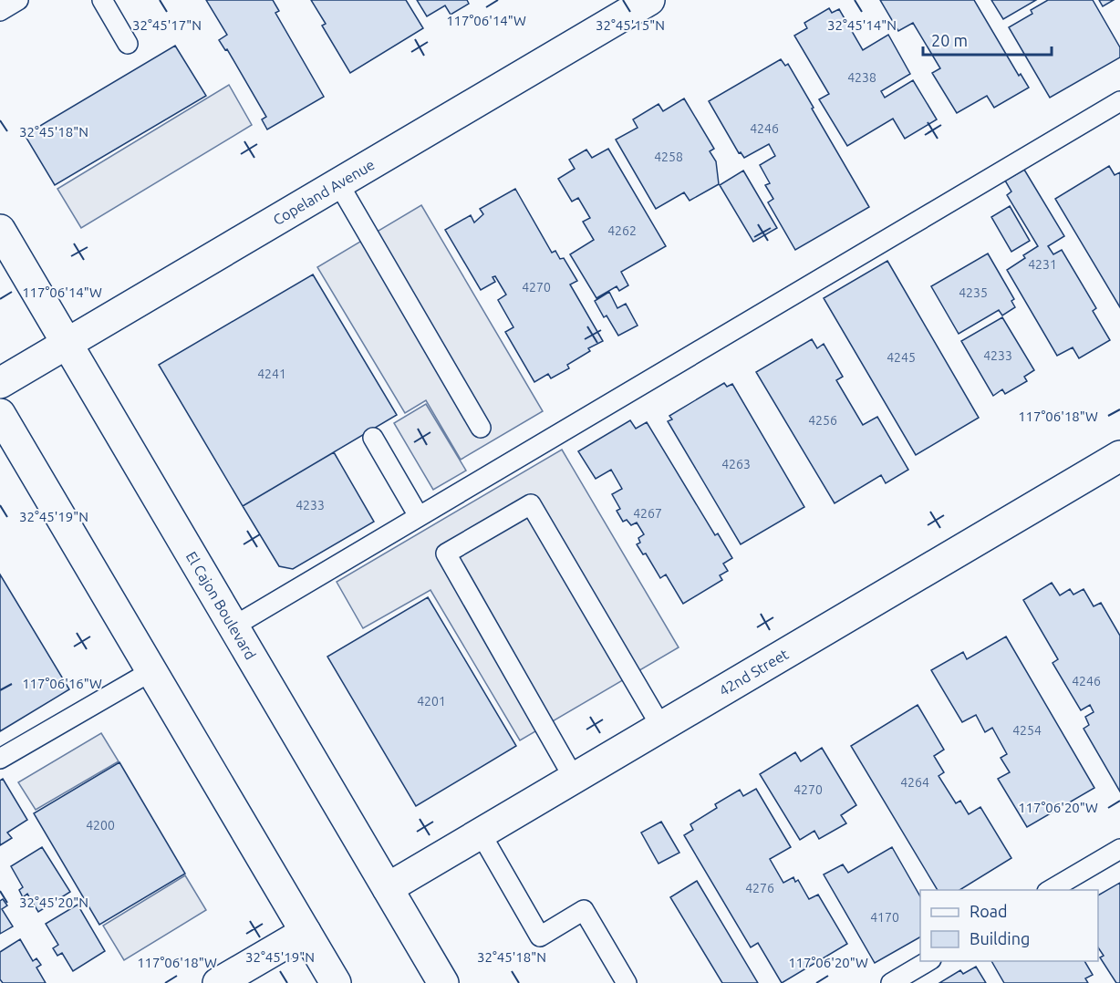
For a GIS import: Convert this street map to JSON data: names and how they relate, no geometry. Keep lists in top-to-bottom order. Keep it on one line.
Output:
{"streets":{"street":["Copeland Avenue","El Cajon Boulevard","42nd Street"]},"crossings":[["Copeland Avenue","El Cajon Boulevard"],["El Cajon Boulevard","42nd Street"]],"house_numbers":["4238","4246","4258","4262","4231","4270","4235","4233","4245","4241","4256","4263","4233","4267","4246","4201","4254","4264","4270","4200","4276","4170"],"legend":["Road","Building"],"scale_bar":"20 m","coordinates":["117°06'14\"W","32°45'14\"N","32°45'17\"N","32°45'15\"N","32°45'18\"N","117°06'18\"W","32°45'19\"N","117°06'16\"W","117°06'20\"W","32°45'20\"N"]}
